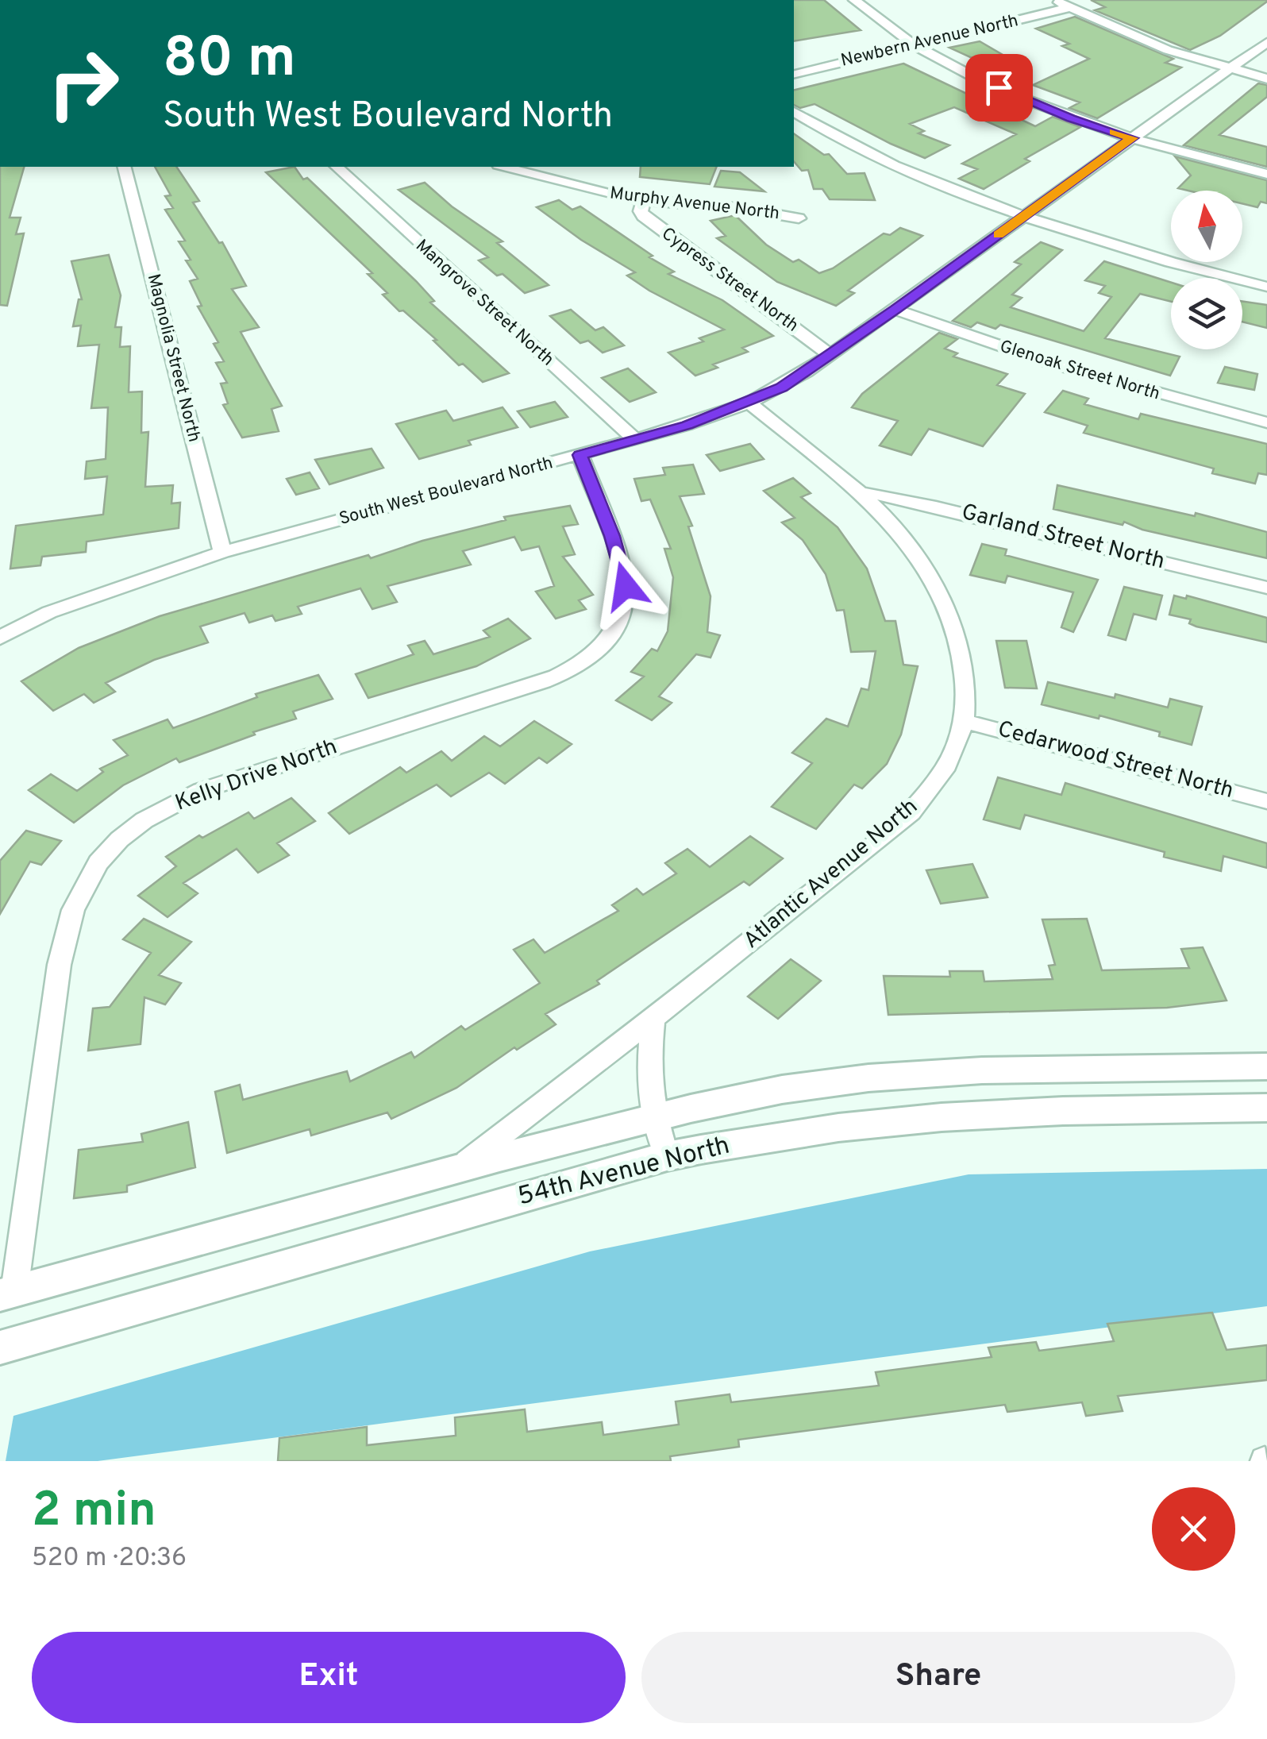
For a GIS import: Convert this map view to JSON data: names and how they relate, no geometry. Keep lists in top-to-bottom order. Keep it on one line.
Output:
{"streets":{"main road":["54th Avenue North"],"street":["Newbern Avenue North","Murphy Avenue North","Cypress Street North","Mangrove Street North","Magnolia Street North","Glenoak Street North","South West Boulevard North","Garland Street North","Cedarwood Street North","Kelly Drive North","Atlantic Avenue North"]},"crossings":[["Murphy Avenue North","Cypress Street North"],["Cypress Street North","South West Boulevard North"],["Mangrove Street North","South West Boulevard North"],["Magnolia Street North","South West Boulevard North"],["Glenoak Street North","South West Boulevard North"],["South West Boulevard North","Kelly Drive North"],["South West Boulevard North","Atlantic Avenue North"],["Garland Street North","Atlantic Avenue North"],["Cedarwood Street North","Atlantic Avenue North"],["Kelly Drive North","54th Avenue North"],["Atlantic Avenue North","54th Avenue North"]],"north":"top","page":{"turn":["80 m","South West Boulevard North"],"heading":["2 min","520 m · 20:36"],"buttons":["Exit","Share"]}}
